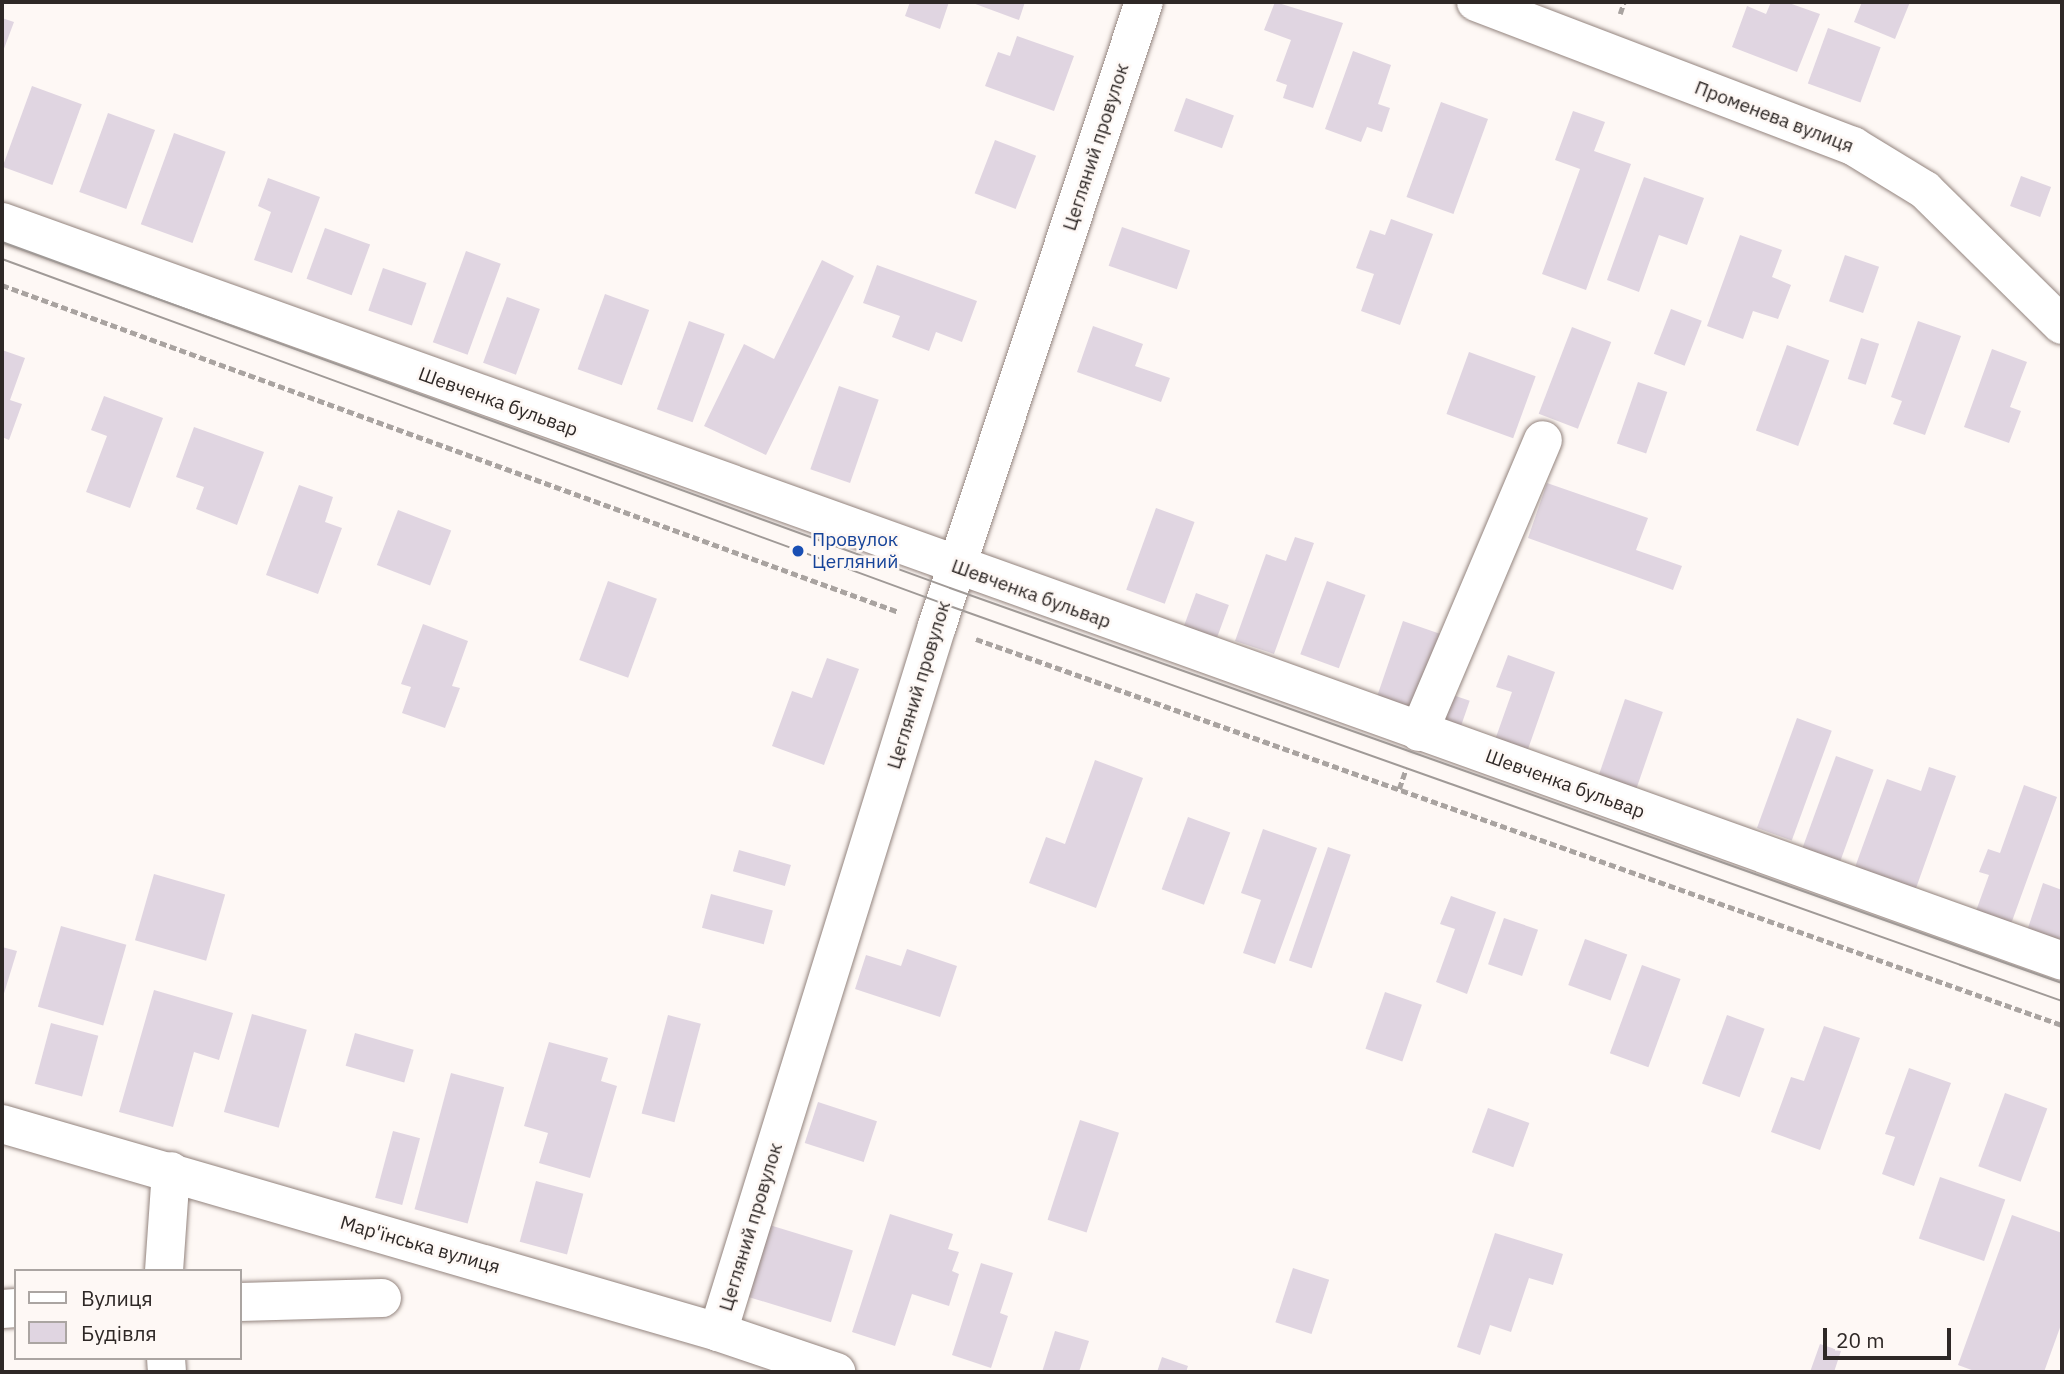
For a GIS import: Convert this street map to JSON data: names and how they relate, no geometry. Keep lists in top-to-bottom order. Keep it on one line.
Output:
{"streets":{"street":["Променева вулиця","Цегляний провулок","Шевченка бульвар","Мар'їнська вулиця"]},"crossings":[["Цегляний провулок","Шевченка бульвар"],["Цегляний провулок","Мар'їнська вулиця"]],"places":["Провулок Цегляний"],"legend":["Вулиця","Будівля"],"scale_bar":"20 m"}
